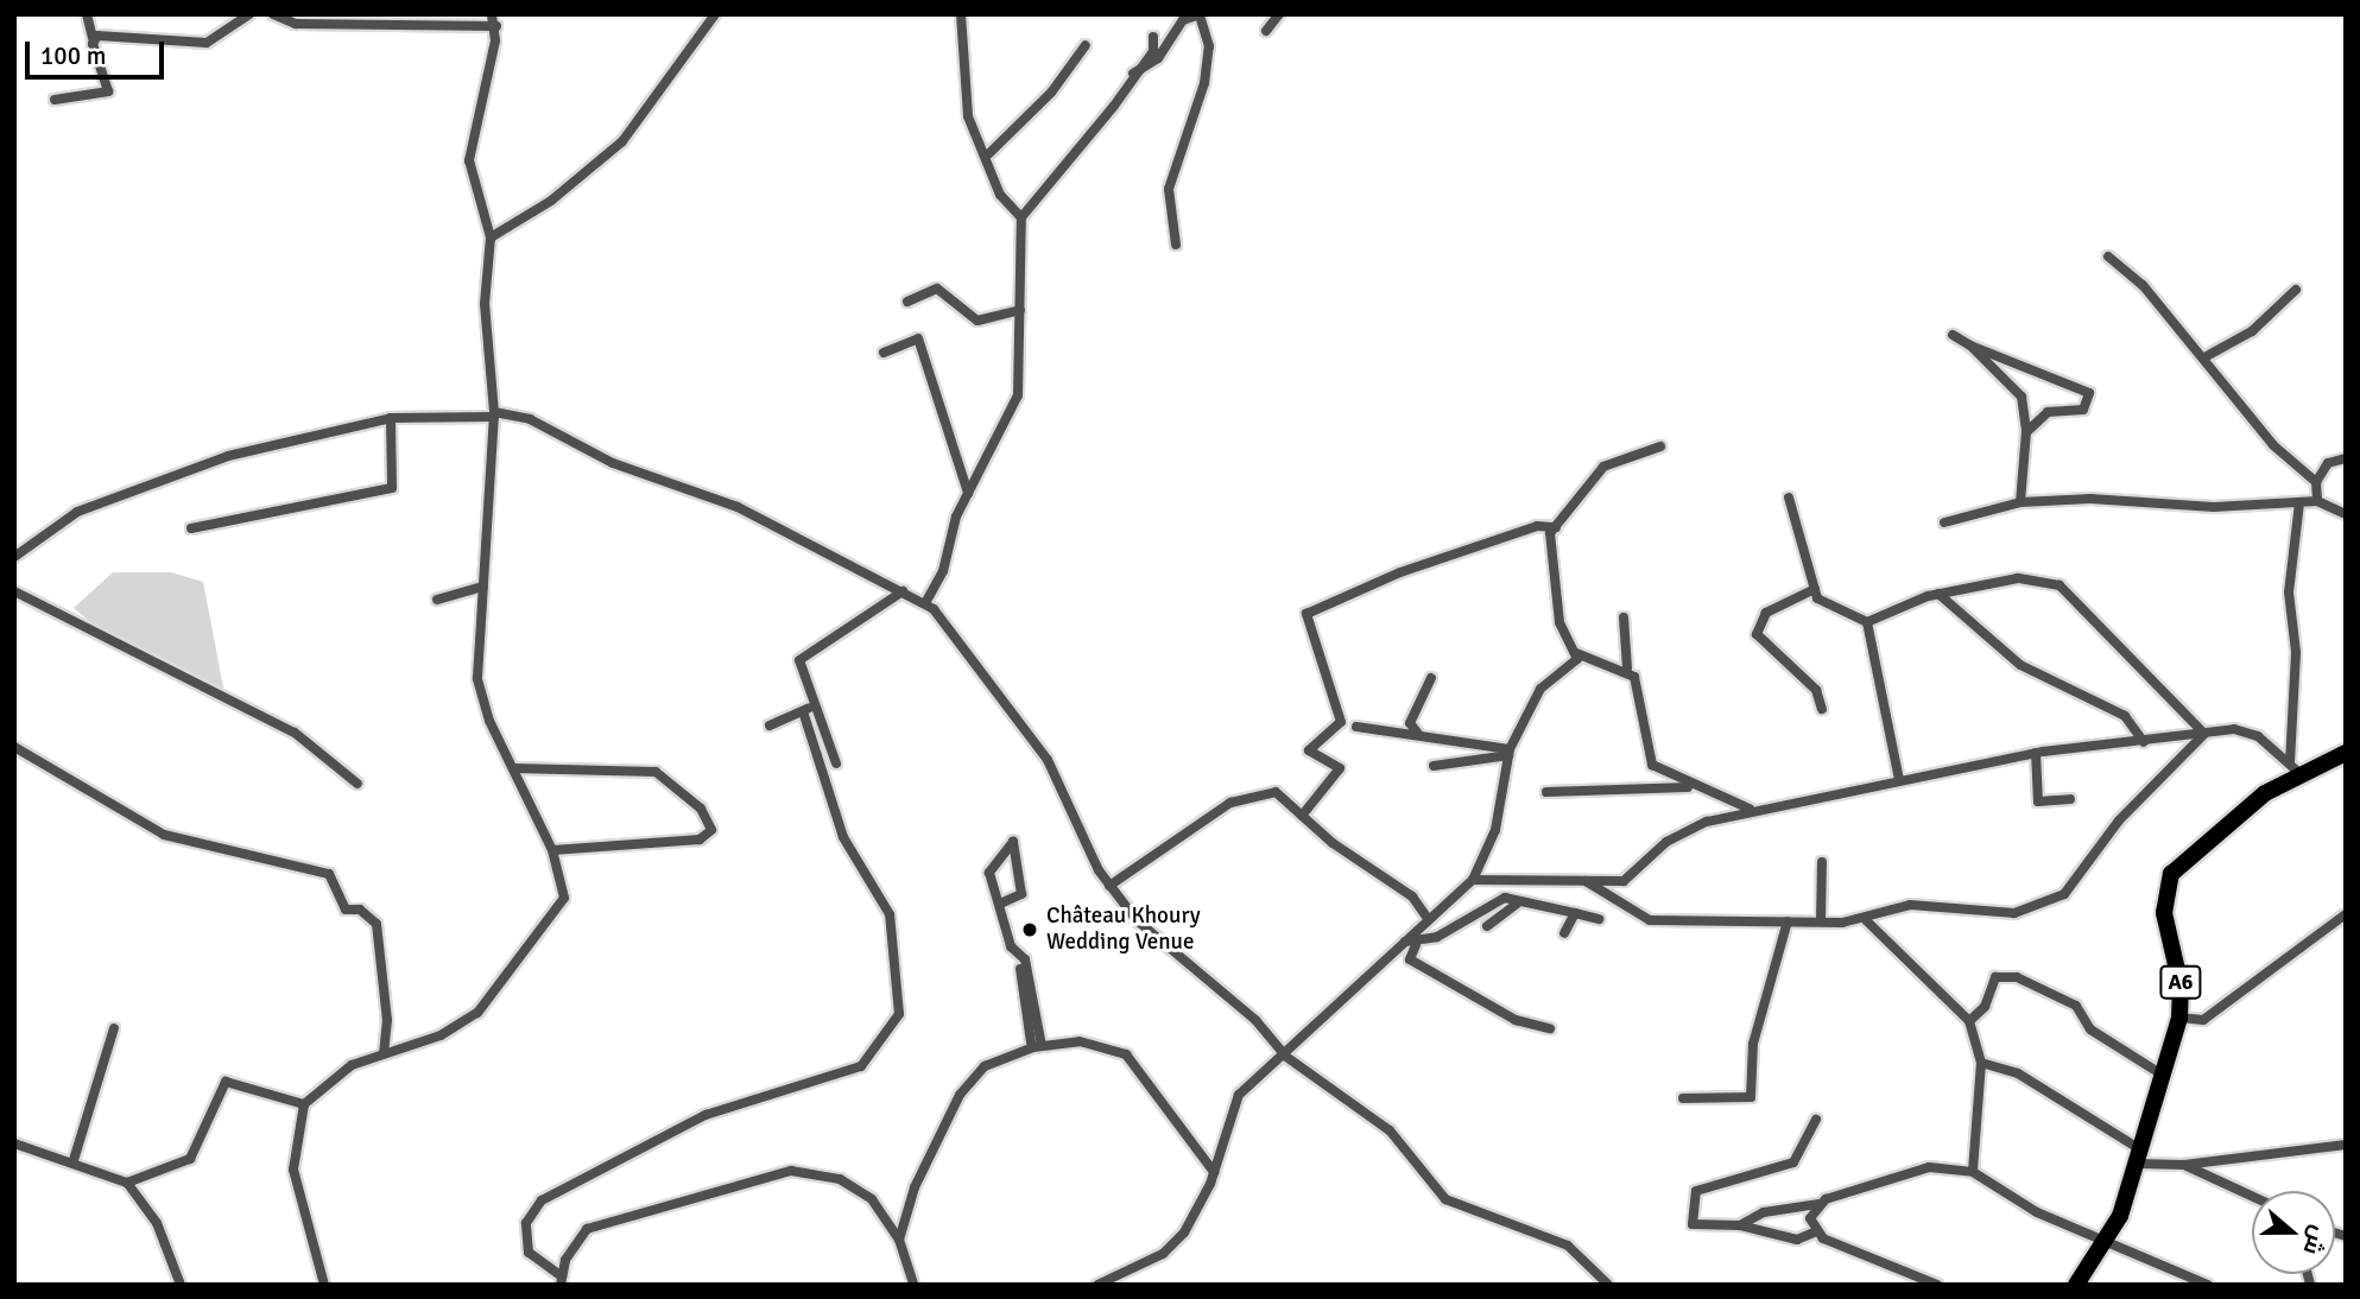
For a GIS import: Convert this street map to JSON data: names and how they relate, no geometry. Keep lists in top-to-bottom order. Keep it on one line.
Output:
{"streets":{"highway":["A6"]},"places":["Château Khoury Wedding Venue"],"scale_bar":"100 m","north":"right"}
